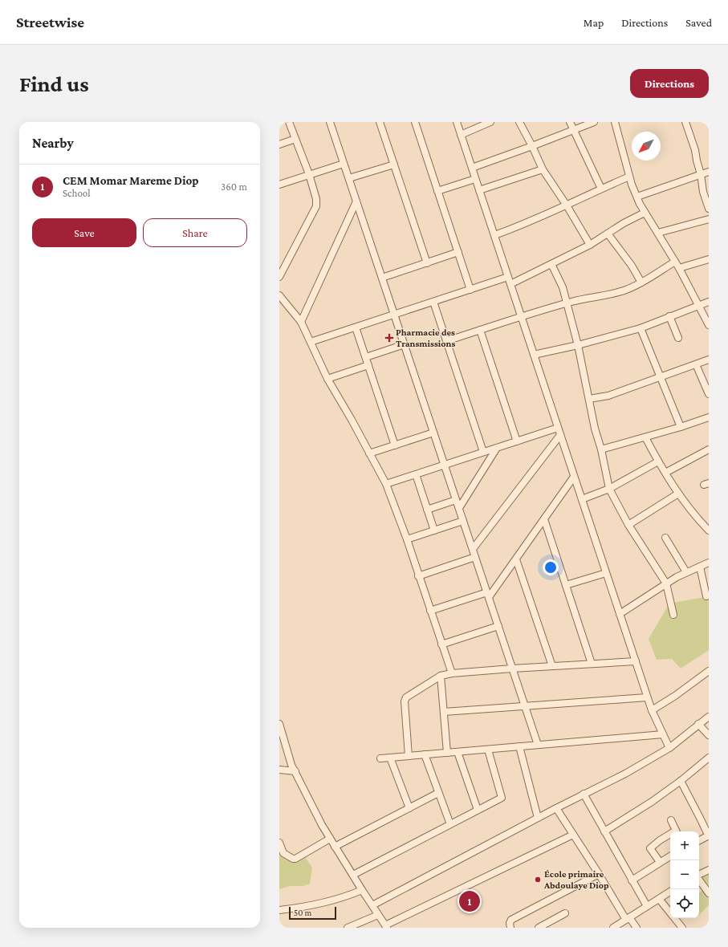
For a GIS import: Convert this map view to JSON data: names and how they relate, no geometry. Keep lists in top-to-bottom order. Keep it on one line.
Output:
{"places":{"health":["Pharmacie des Transmissions"],"other":["École primaire Abdoulaye Diop"]},"scale_bar":"50 m","north":"bottom left","page":{"header":"Streetwise","nav":["Map","Directions","Saved"],"buttons":["Directions",["Save","Share"]],"title":"Find us","heading":"Nearby","list":[{"mark":"1","name":"CEM Momar Mareme Diop","note":"School","value":"360 m"}],"map_buttons":["+","−"],"pins":"1","scale":"50 m"}}
